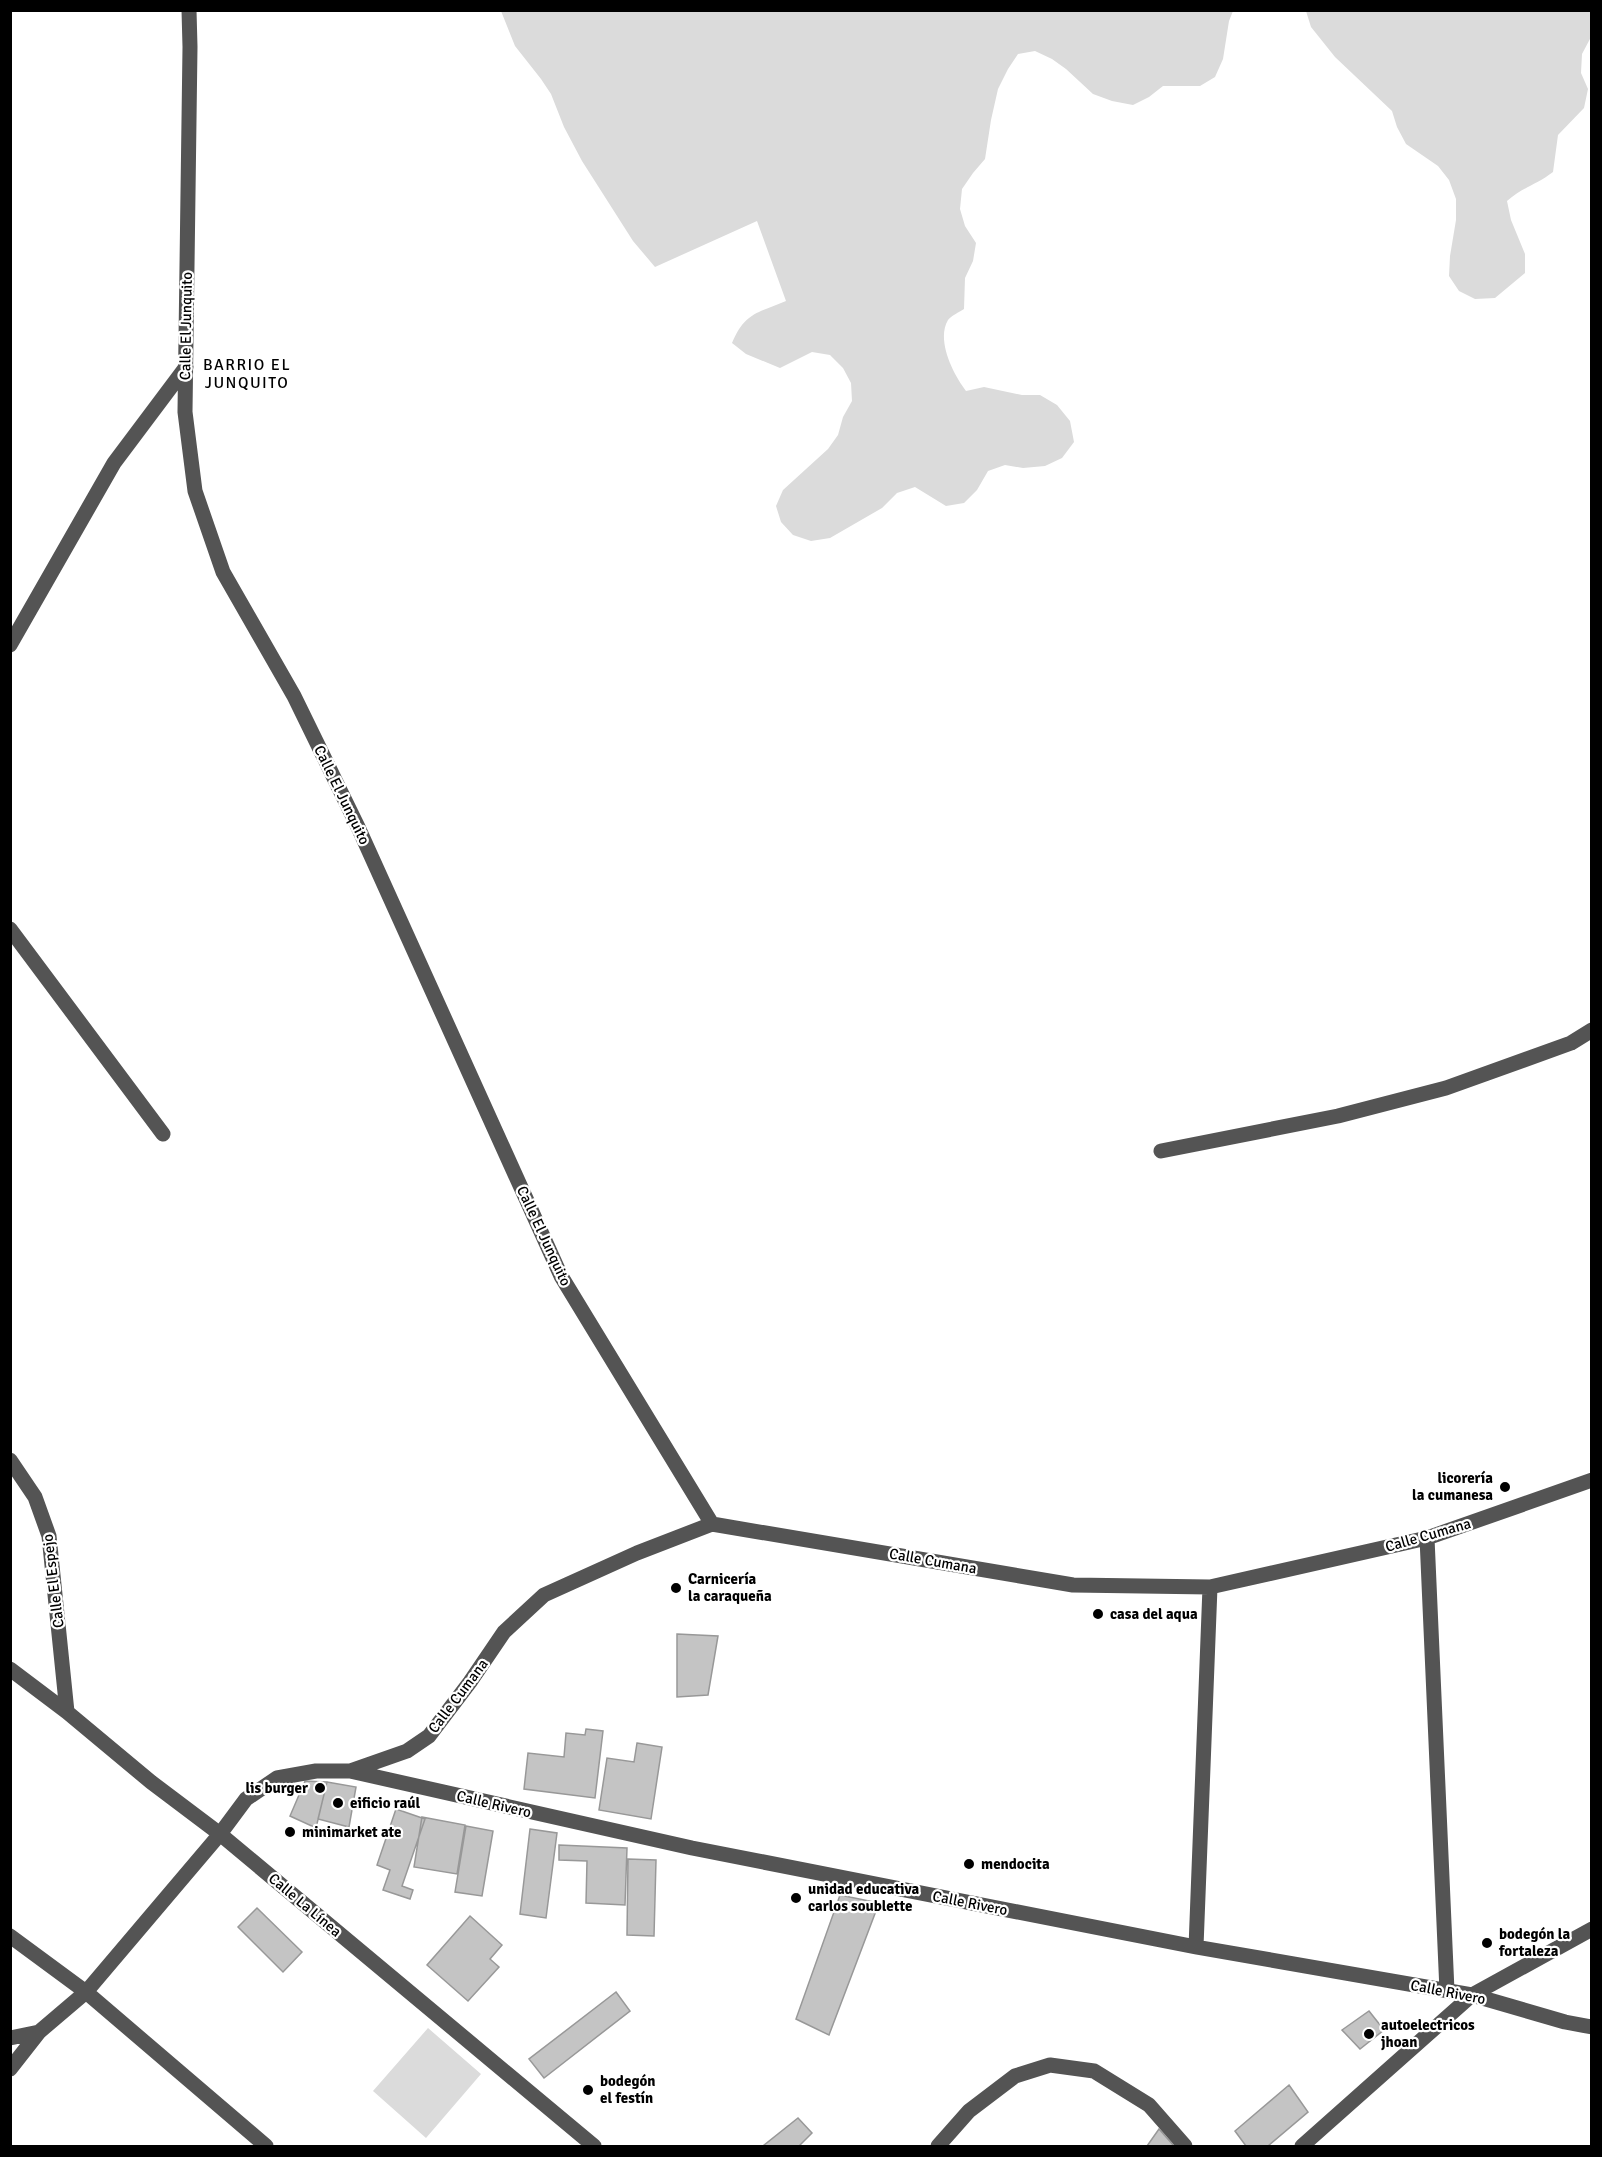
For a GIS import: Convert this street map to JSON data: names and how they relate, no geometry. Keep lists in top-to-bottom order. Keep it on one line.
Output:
{"streets":{"street":["Calle El Junquito","Calle Cumana","Calle El Espejo","Calle Rivero","Calle La Línea"]},"crossings":[["Calle El Junquito","Calle Cumana"],["Calle Cumana","Calle Rivero"],["Calle El Espejo","Calle La Línea"]],"districts":["BARRIO EL JUNQUITO"],"places":["licorería la cumanesa","Carnicería la caraqueña","casa del aqua","lis burger","eificio raúl","minimarket ate","mendocita","unidad educativa carlos soublette","bodegón la fortaleza","autoelectricos jhoan","bodegón el festín"]}
